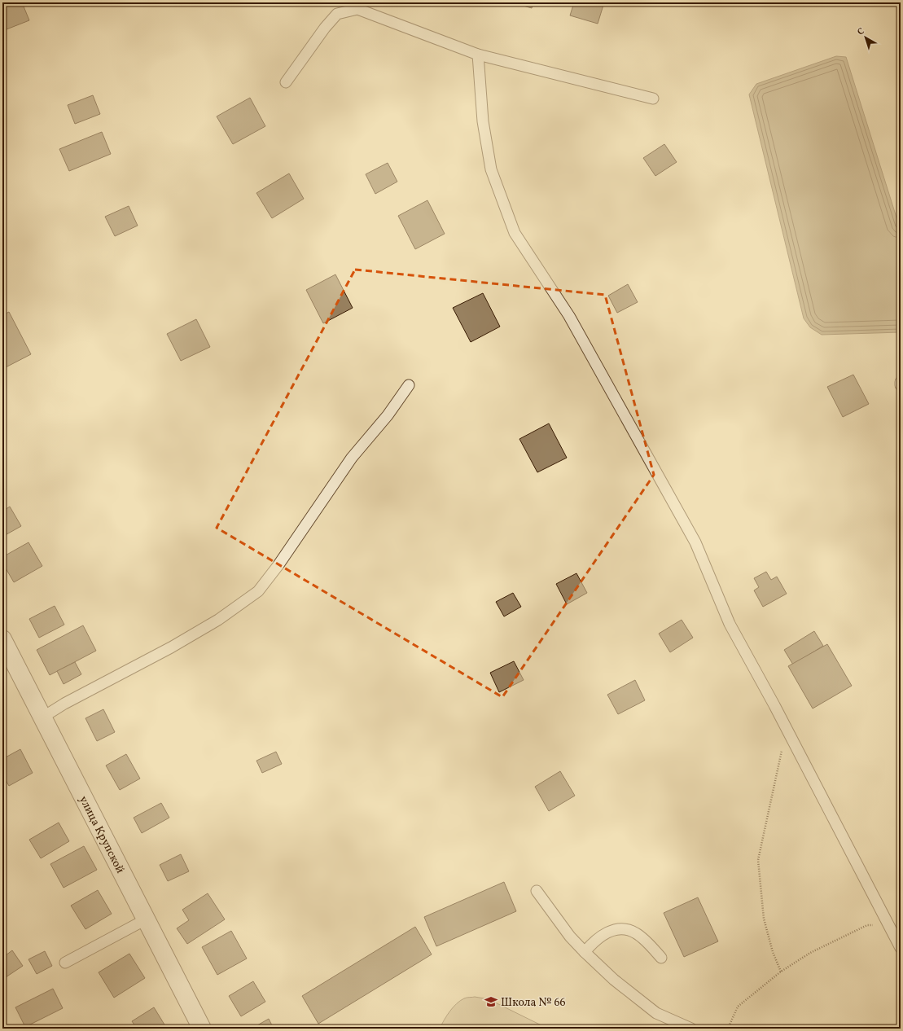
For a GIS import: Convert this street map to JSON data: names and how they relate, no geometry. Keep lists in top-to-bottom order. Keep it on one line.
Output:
{"streets":{"street":["улица Крупской"]},"places":{"school or university":["Школа № 66"]},"north":"top left"}
